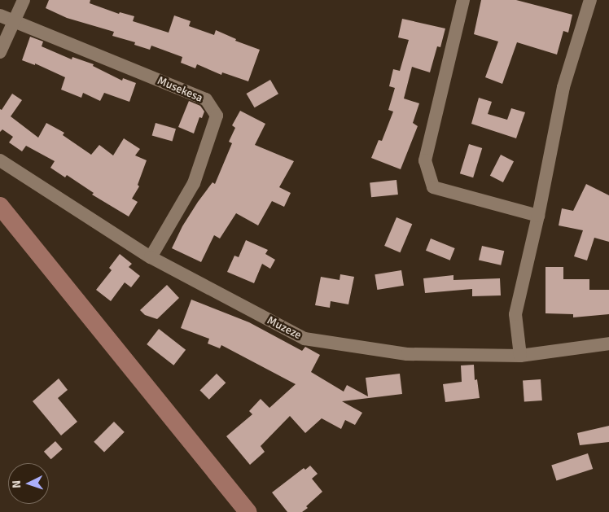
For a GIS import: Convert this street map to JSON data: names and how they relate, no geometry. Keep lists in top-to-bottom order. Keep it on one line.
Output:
{"streets":{"street":["Musekesa","Muzeze"]},"crossings":[["Musekesa","Muzeze"]],"north":"left"}
